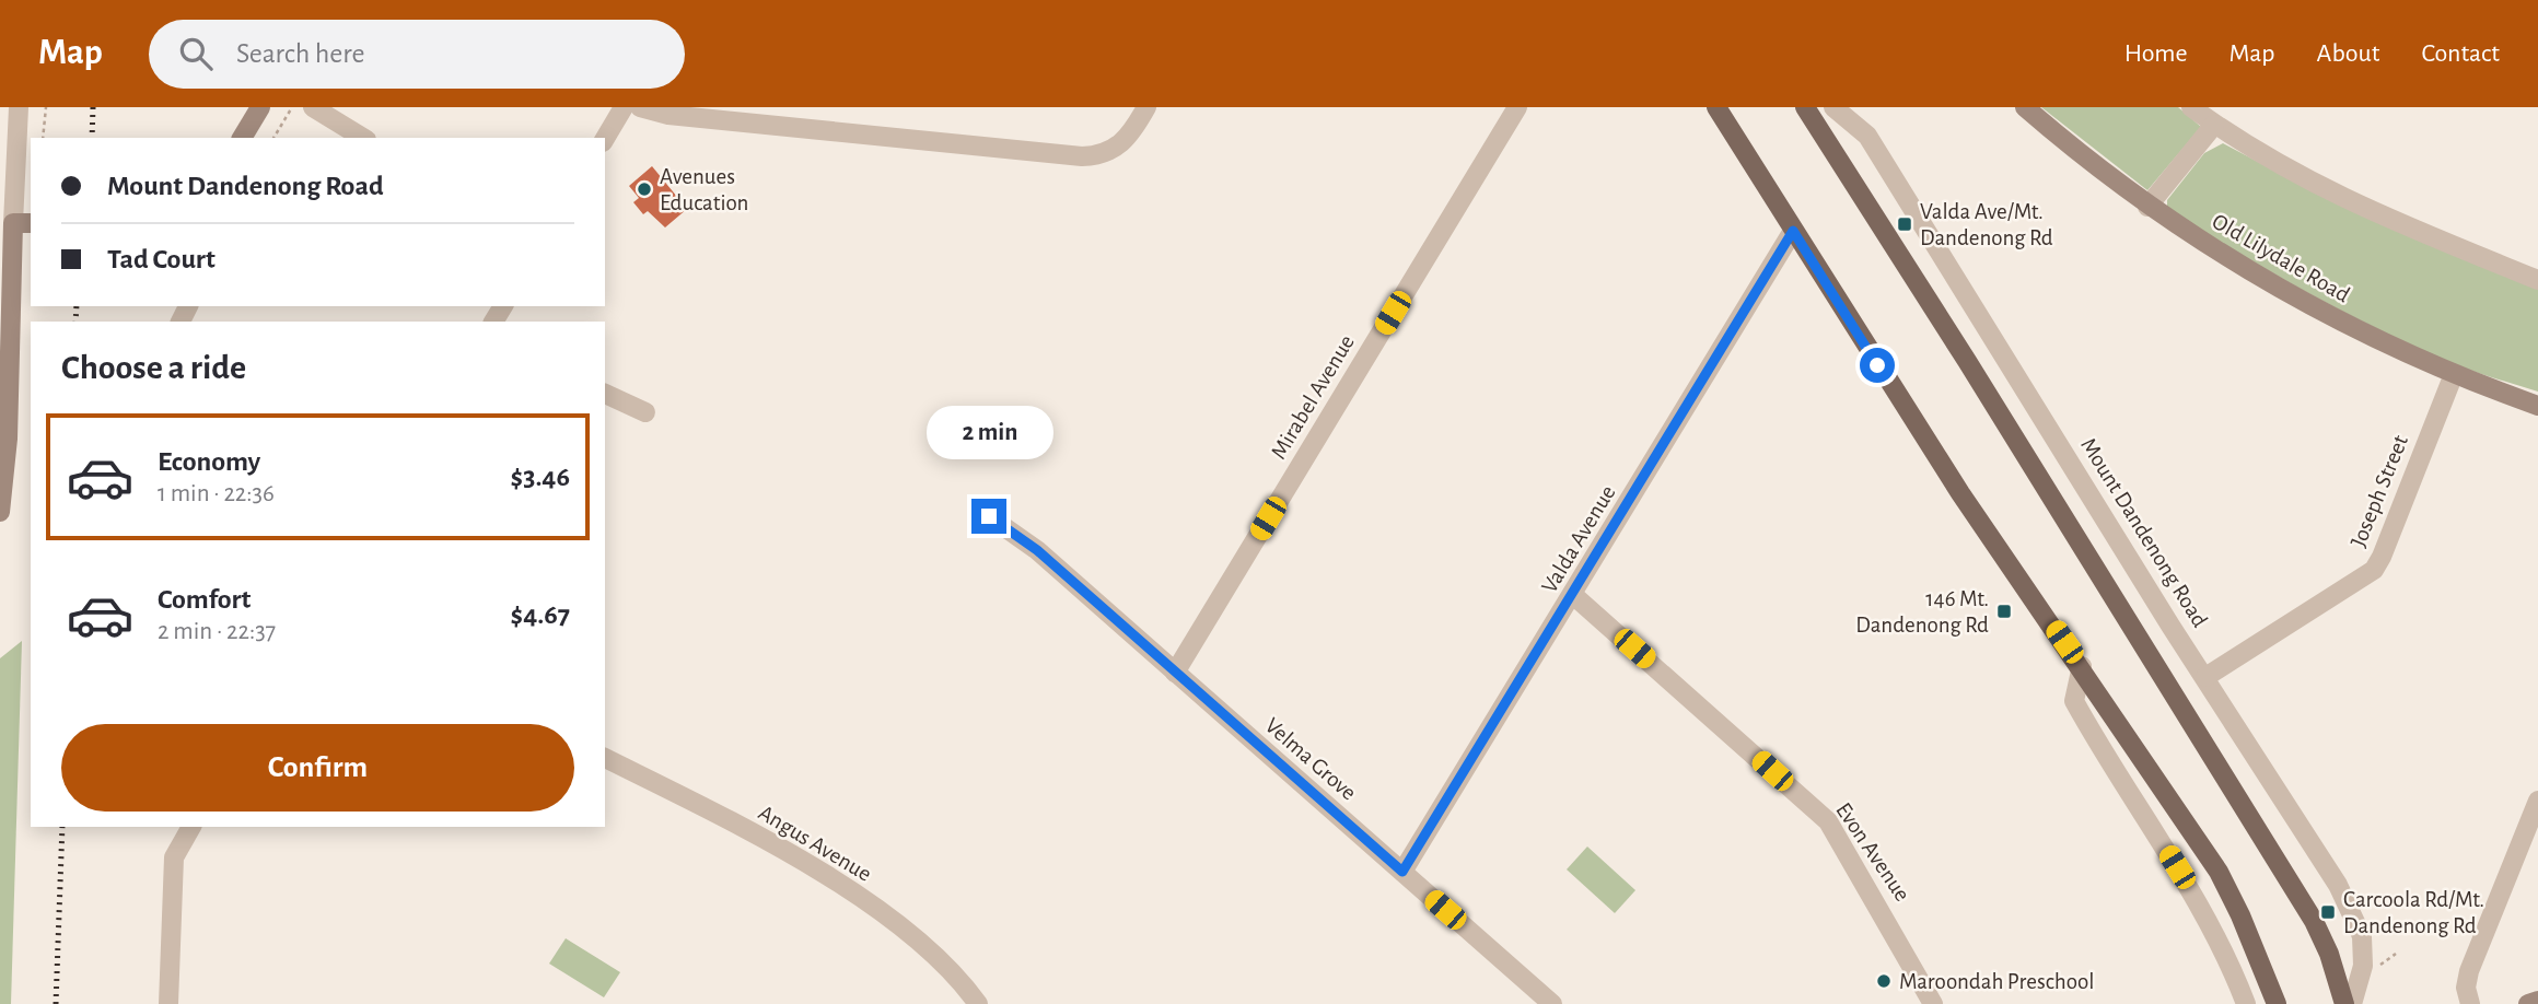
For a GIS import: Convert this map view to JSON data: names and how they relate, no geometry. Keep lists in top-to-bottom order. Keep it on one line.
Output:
{"streets":{"street":["Old Lilydale Road","Mirabel Avenue","Joseph Street","Mount Dandenong Road","Valda Avenue","Velma Grove","Angus Avenue","Evon Avenue"]},"crossings":[["Old Lilydale Road","Joseph Street"],["Mirabel Avenue","Velma Grove"],["Joseph Street","Mount Dandenong Road"],["Valda Avenue","Velma Grove"],["Valda Avenue","Evon Avenue"]],"places":{"other":["Avenues Education","Maroondah Preschool"],"transit":["Valda Ave/Mt. Dandenong Rd","146 Mt. Dandenong Rd","Carcoola Rd/Mt. Dandenong Rd"]},"page":{"header":"Map","search":"Search here","nav":["Home","Map","About","Contact"],"banner":["Mount Dandenong Road","Tad Court"],"heading":"Choose a ride","bubble":"2 min","list":[{"name":"Economy","note":"1 min · 22:36","value":"$3.46"},{"name":"Comfort","note":"2 min · 22:37","value":"$4.67"}],"buttons":"Confirm"}}
